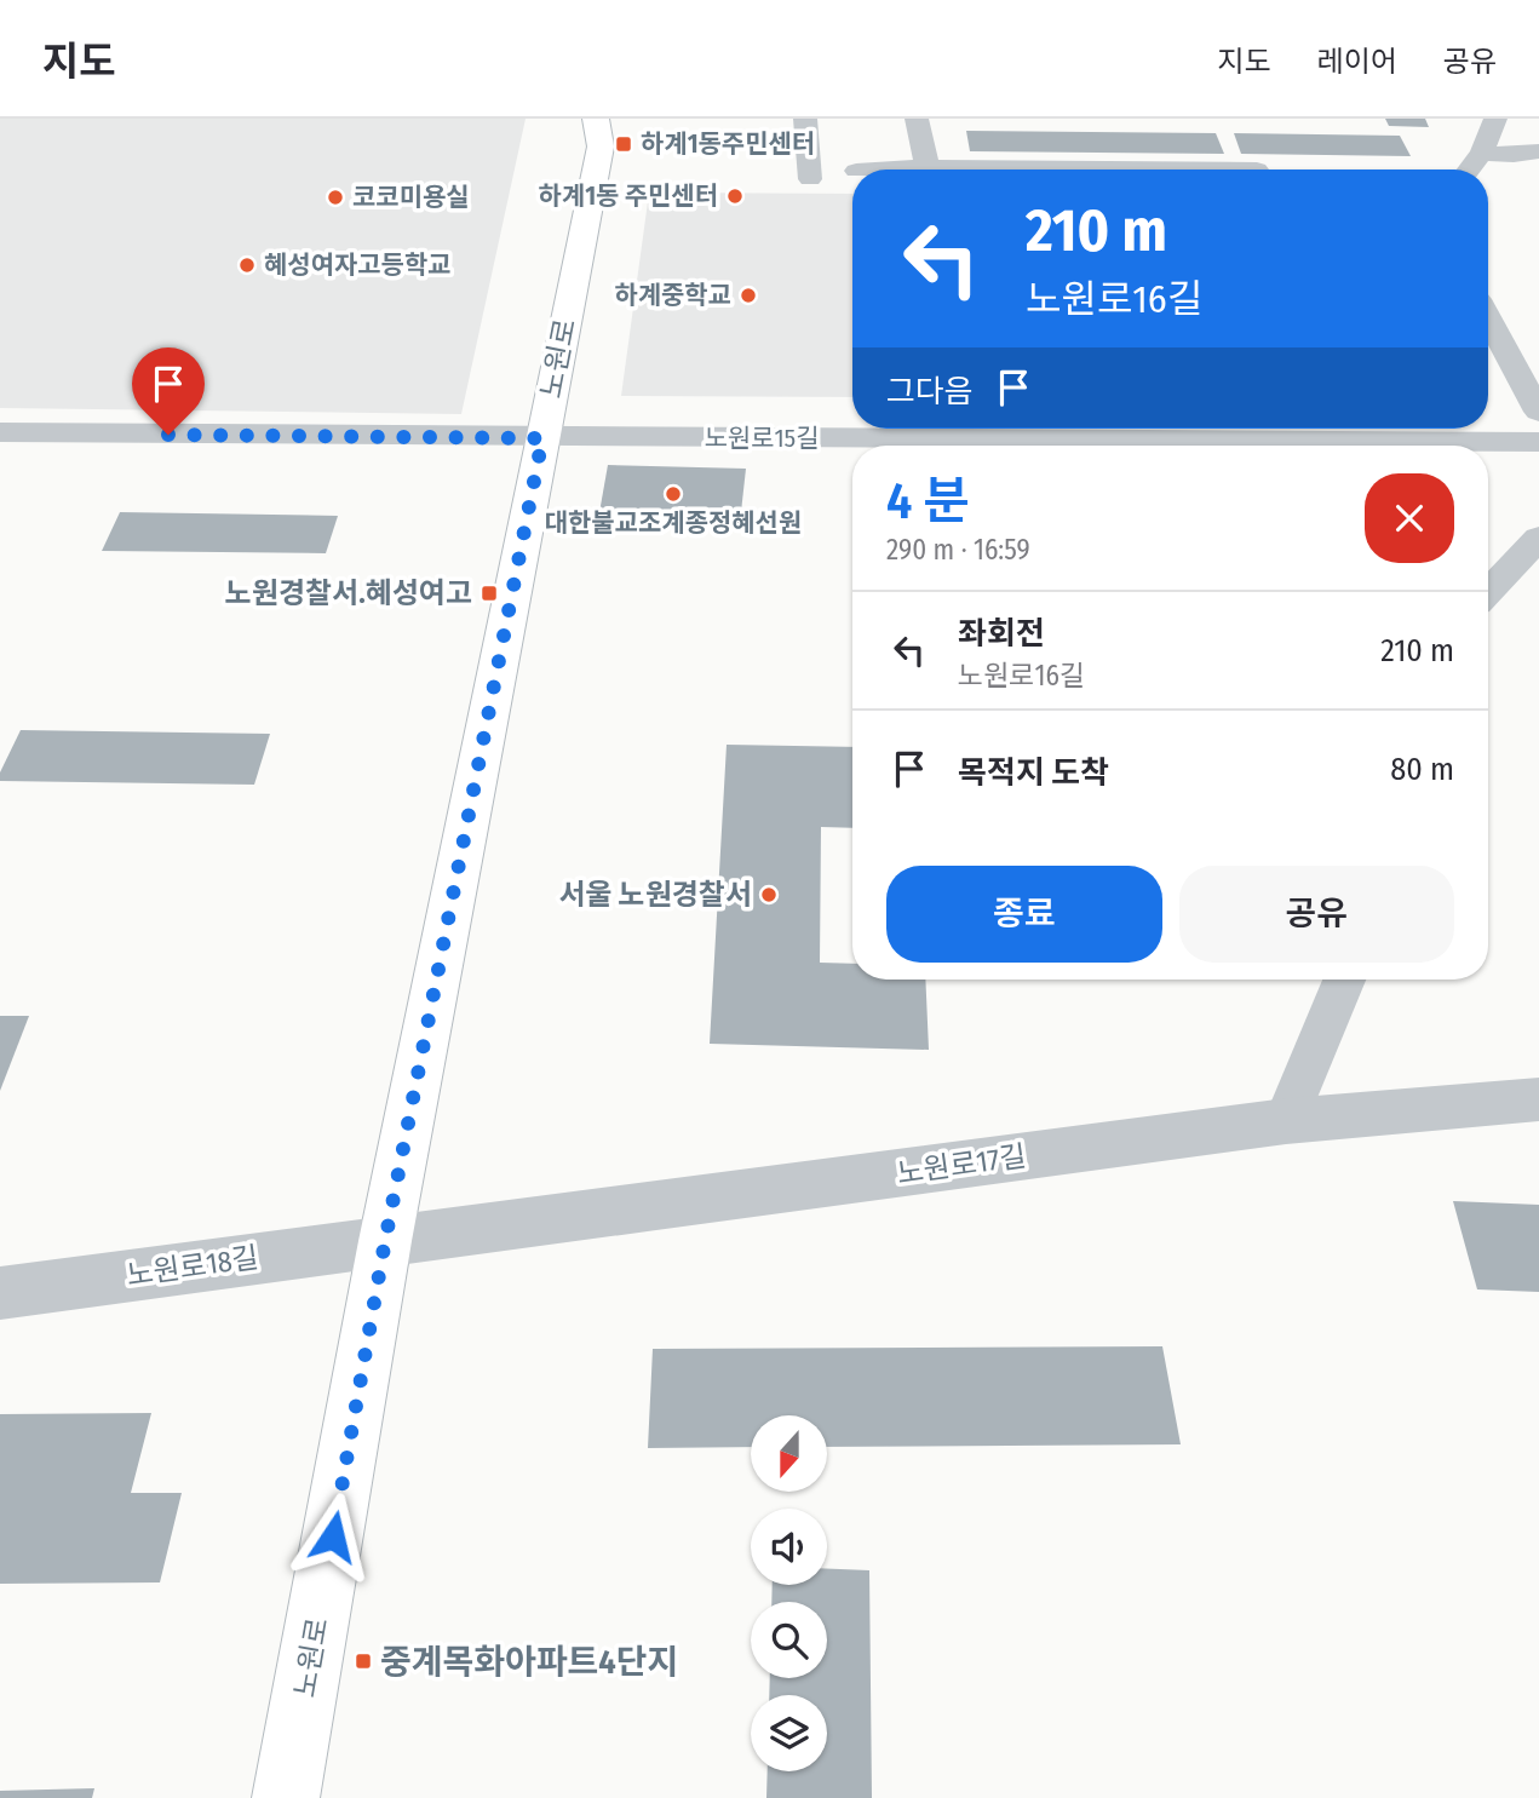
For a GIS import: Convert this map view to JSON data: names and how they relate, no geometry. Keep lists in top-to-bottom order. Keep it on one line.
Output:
{"streets":{"main road":["노원로"],"street":["노원로15길","노원로17길","노원로18길"]},"crossings":[["노원로","노원로15길"],["노원로","노원로17길"],["노원로","노원로18길"],["노원로17길","노원로18길"]],"places":{"transit":["하계1동주민센터","노원경찰서.혜성여고","중계목화아파트4단지"],"other":["하계1동 주민센터","코코미용실","혜성여자고등학교","하계중학교","대한불교조계종정혜선원","서울 노원경찰서"]},"north":"bottom","page":{"header":"지도","nav":["지도","레이어","공유"],"turn":["210 m","노원로16길"],"then":"그다음","heading":["4 분","290 m · 16:59"],"list":[{"name":"좌회전","note":"노원로16길","value":"210 m"},{"name":"목적지 도착","value":"80 m"}],"buttons":["종료","공유"]}}
